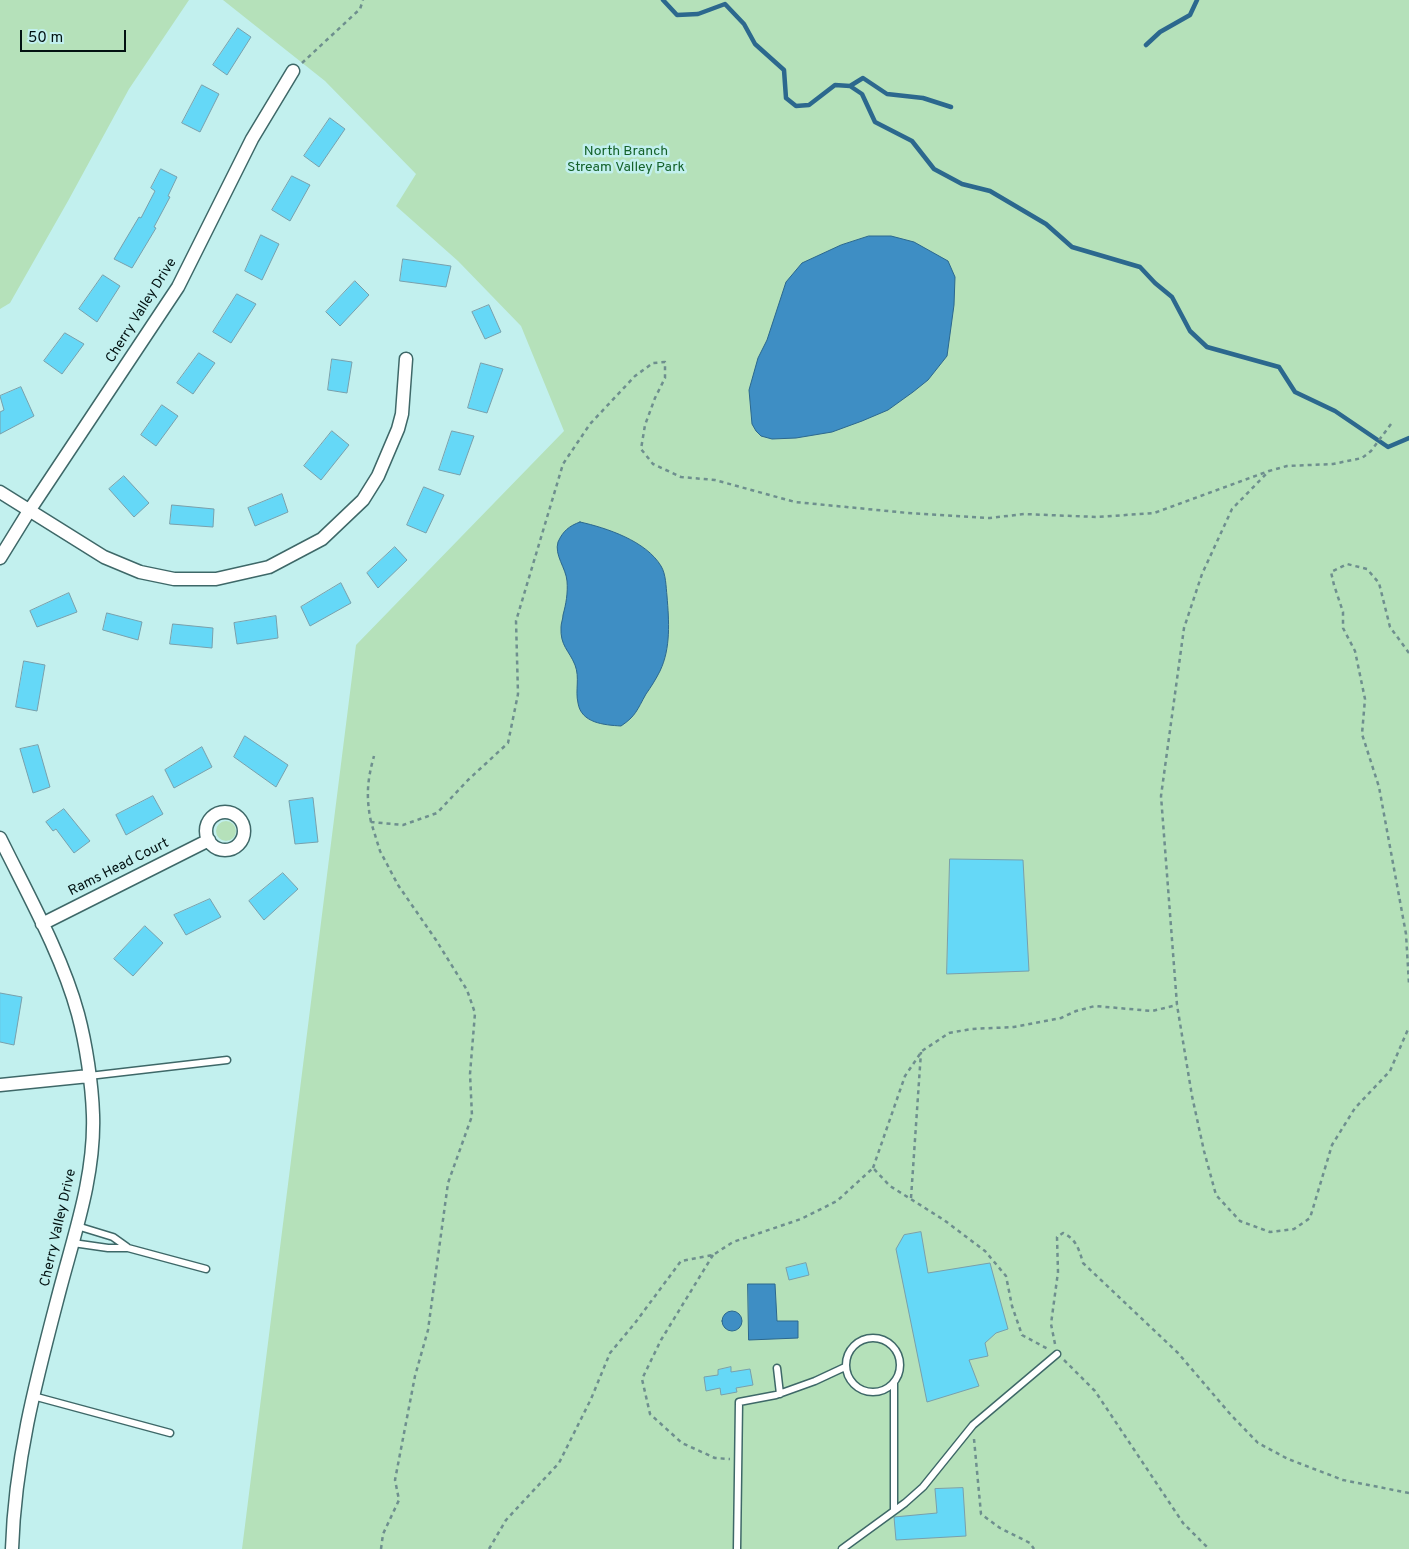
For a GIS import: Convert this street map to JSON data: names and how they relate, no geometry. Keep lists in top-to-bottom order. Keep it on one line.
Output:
{"streets":{"street":["Cherry Valley Drive","Rams Head Court"]},"crossings":[["Cherry Valley Drive","Rams Head Court"]],"parks":["North Branch Stream Valley Park"],"scale_bar":"50 m"}
